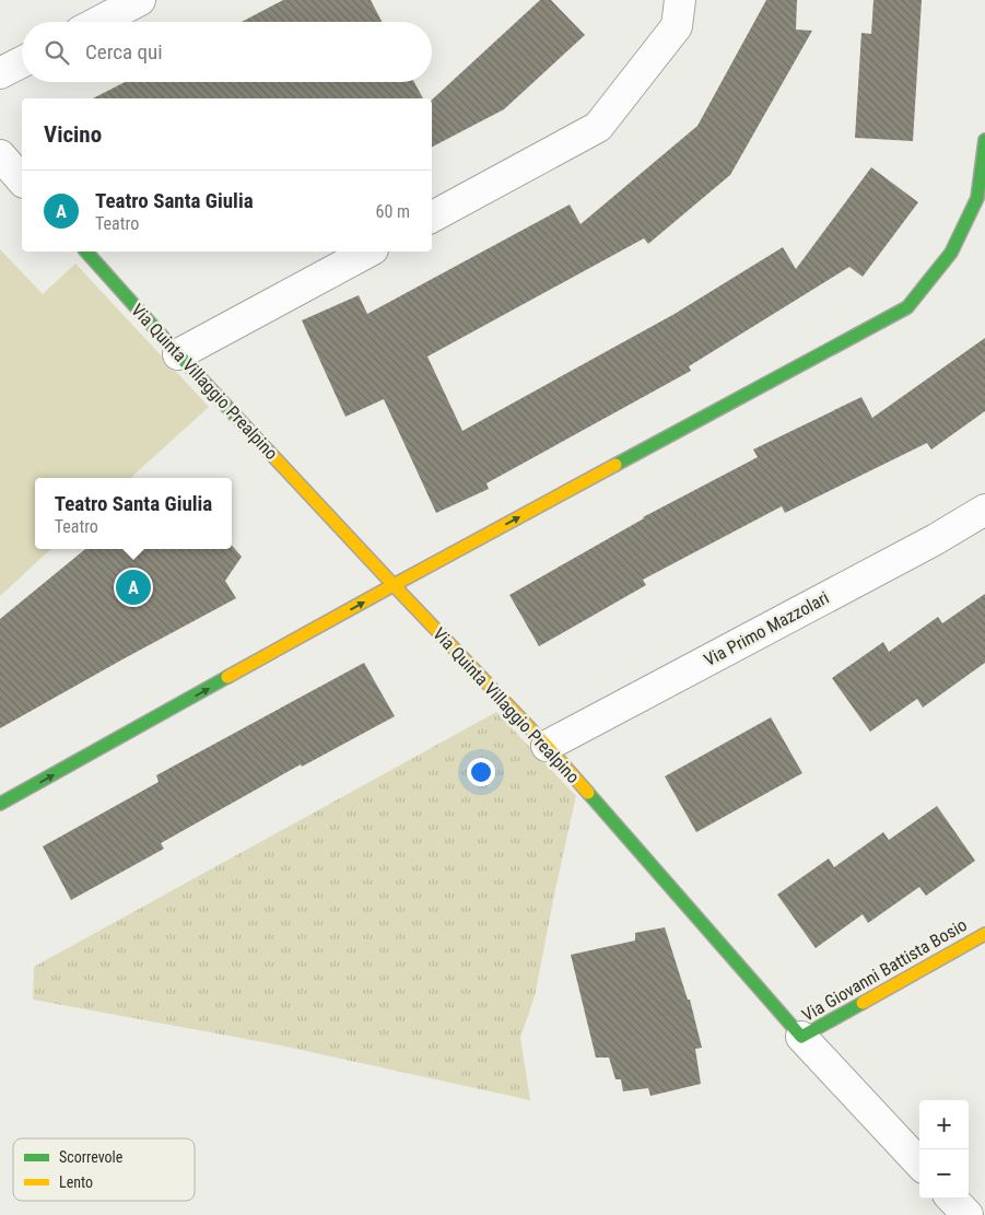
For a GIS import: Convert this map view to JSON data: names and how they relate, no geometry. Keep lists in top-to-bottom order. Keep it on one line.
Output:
{"streets":{"street":["Via Quinta Villaggio Prealpino","Via Primo Mazzolari","Via Giovanni Battista Bosio"]},"crossings":[["Via Quinta Villaggio Prealpino","Via Primo Mazzolari"],["Via Quinta Villaggio Prealpino","Via Giovanni Battista Bosio"]],"legend":["Scorrevole","Lento"],"page":{"search":"Cerca qui","heading":"Vicino","list":[{"mark":"A","name":"Teatro Santa Giulia","note":"Teatro","value":"60 m"}],"popup":["Teatro Santa Giulia","Teatro"],"pins":"A","map_buttons":["+","−"]}}
